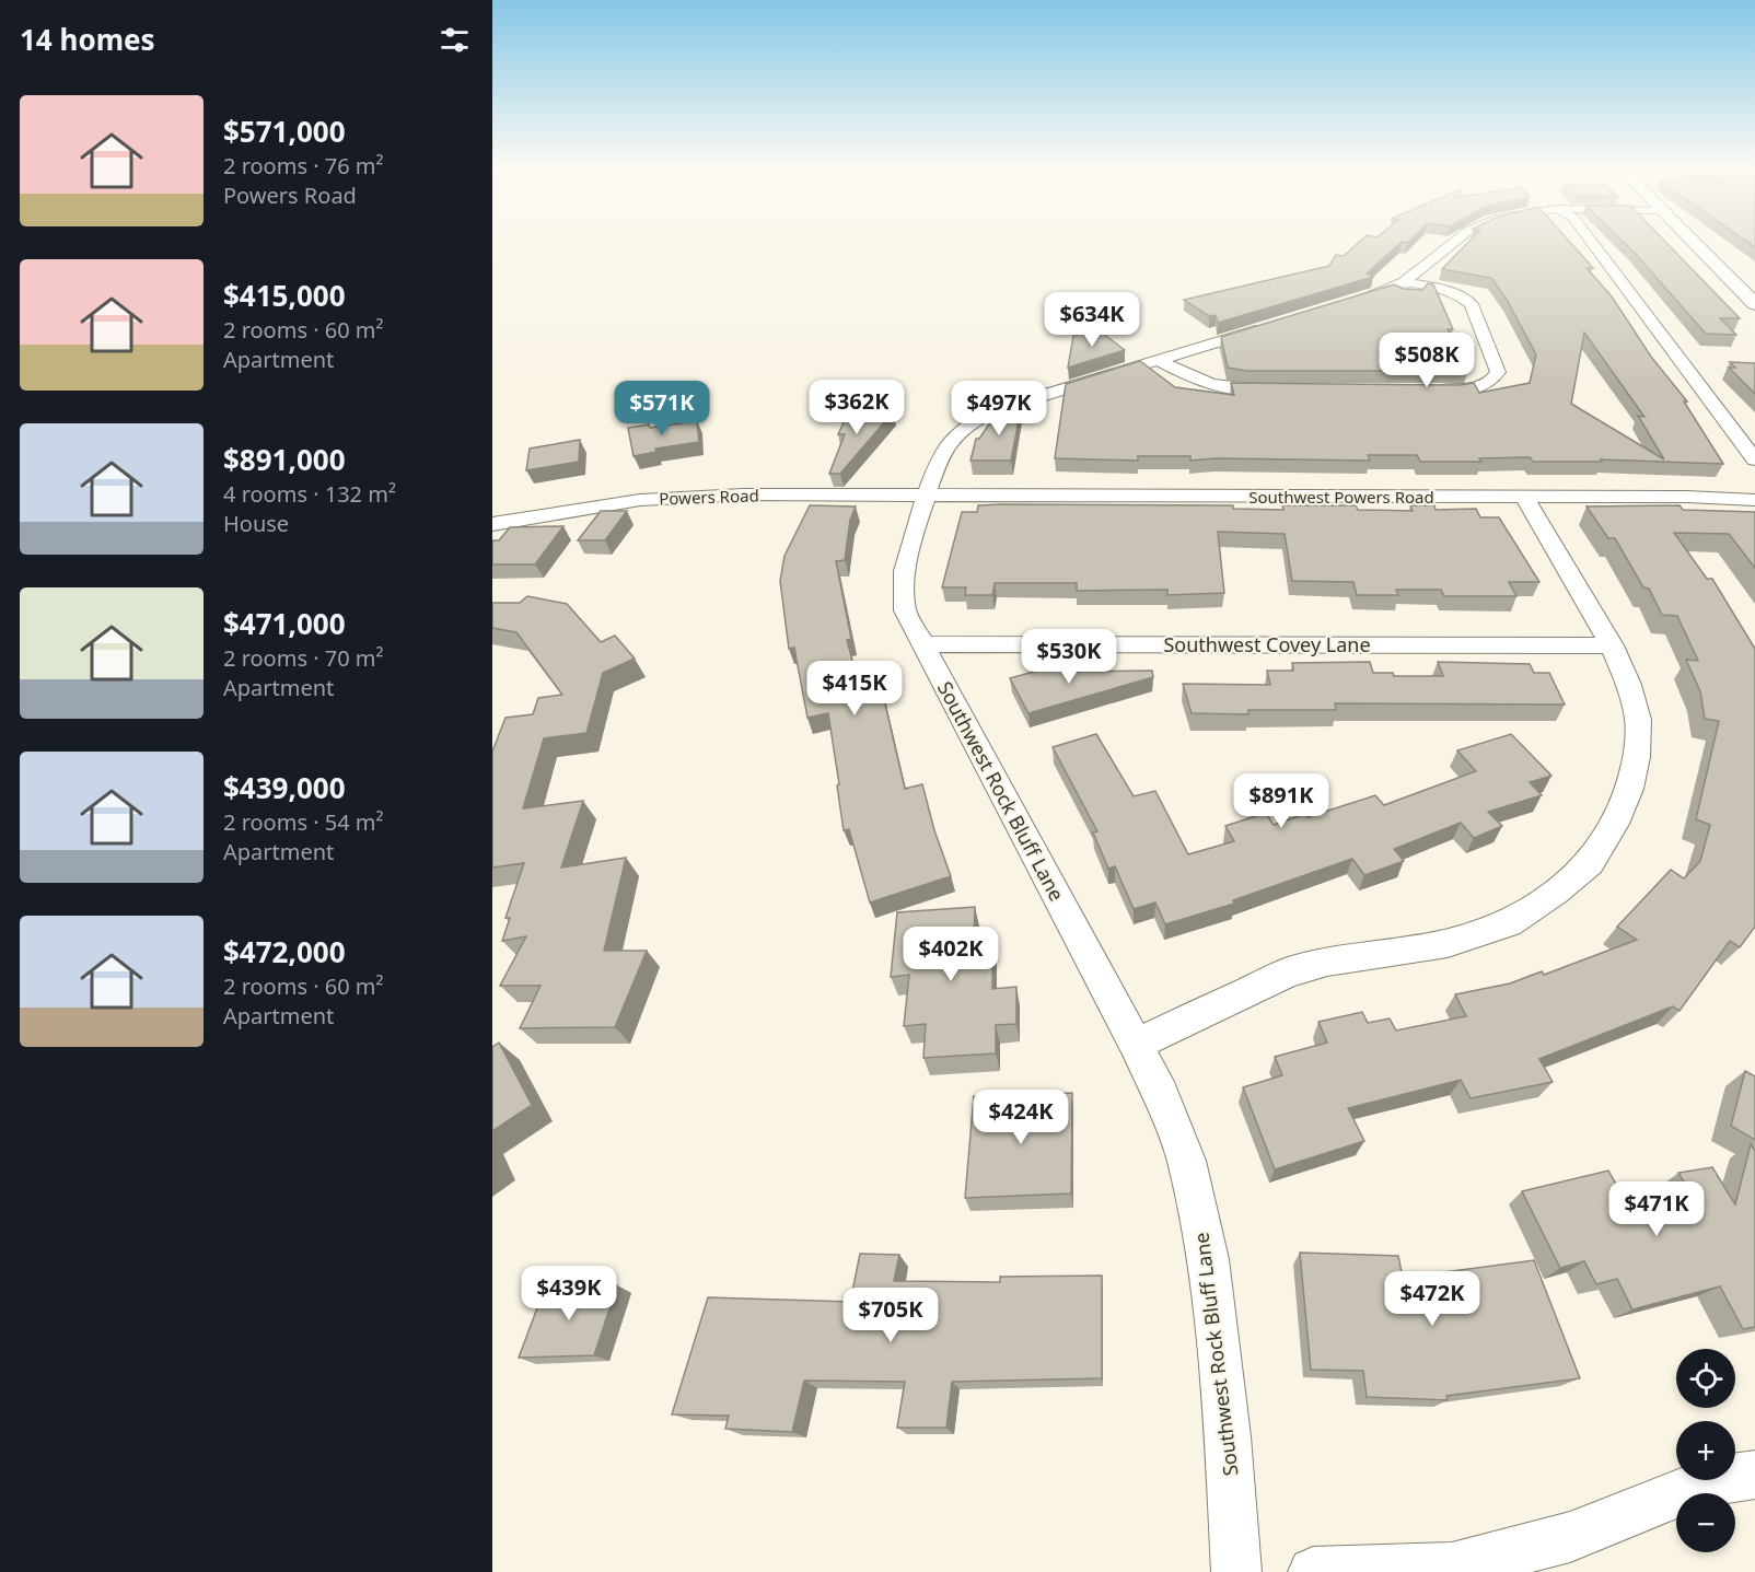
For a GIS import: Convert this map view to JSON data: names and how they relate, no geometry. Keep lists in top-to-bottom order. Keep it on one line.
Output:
{"streets":{"street":["Powers Road","Southwest Powers Road","Southwest Covey Lane","Southwest Rock Bluff Lane"]},"crossings":[["Powers Road","Southwest Powers Road"],["Powers Road","Southwest Rock Bluff Lane"],["Southwest Powers Road","Southwest Rock Bluff Lane"],["Southwest Covey Lane","Southwest Rock Bluff Lane"]],"page":{"heading":"14 homes","list":[{"name":"$571,000","note":"2 rooms · 76 m² · Powers Road"},{"name":"$415,000","note":"2 rooms · 60 m² · Apartment"},{"name":"$891,000","note":"4 rooms · 132 m² · House"},{"name":"$471,000","note":"2 rooms · 70 m² · Apartment"},{"name":"$439,000","note":"2 rooms · 54 m² · Apartment"},{"name":"$472,000","note":"2 rooms · 60 m² · Apartment"}],"price":["$634K","$508K","$362K","$571K","$497K","$530K","$415K","$891K","$402K","$424K","$471K","$439K","$472K","$705K"],"map_buttons":["+","−"]}}
